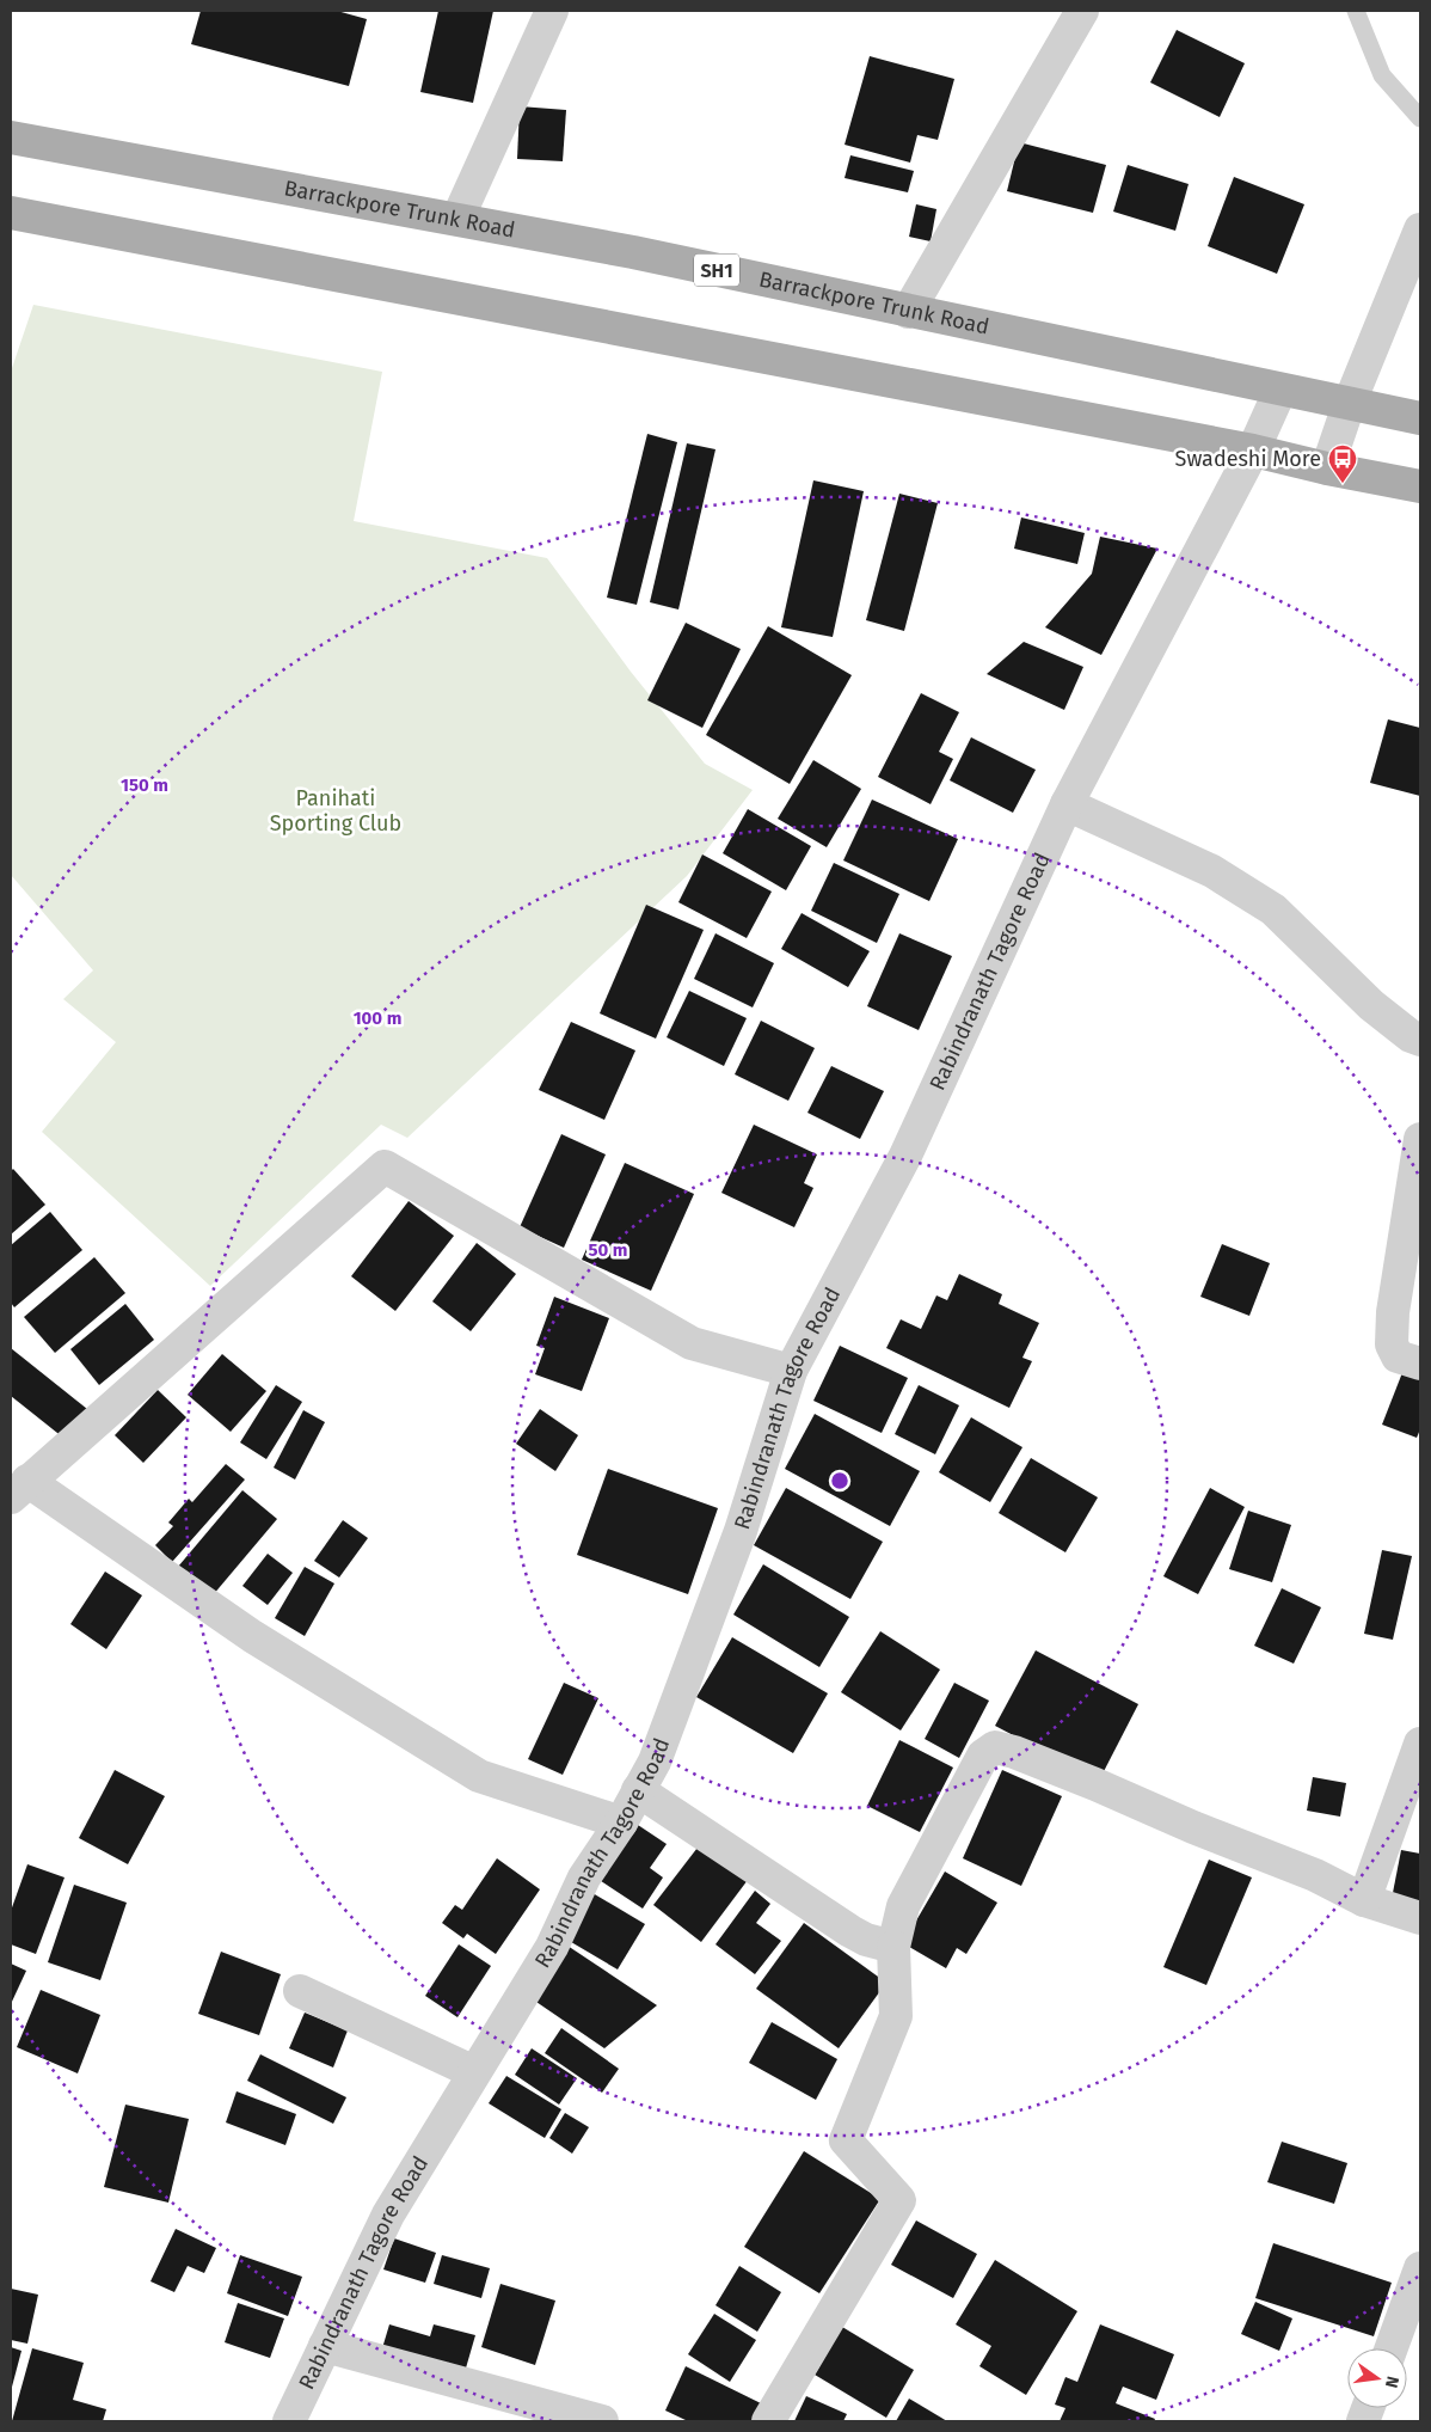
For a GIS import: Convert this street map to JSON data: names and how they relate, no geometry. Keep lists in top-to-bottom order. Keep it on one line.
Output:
{"streets":{"main road":["Barrackpore Trunk Road","SH1"],"street":["Rabindranath Tagore Road"]},"crossings":[["Barrackpore Trunk Road","Rabindranath Tagore Road"]],"parks":["Panihati Sporting Club"],"places":{"bus stop":["Swadeshi More"]},"north":"right","rings":["150 m","100 m","50 m"]}
